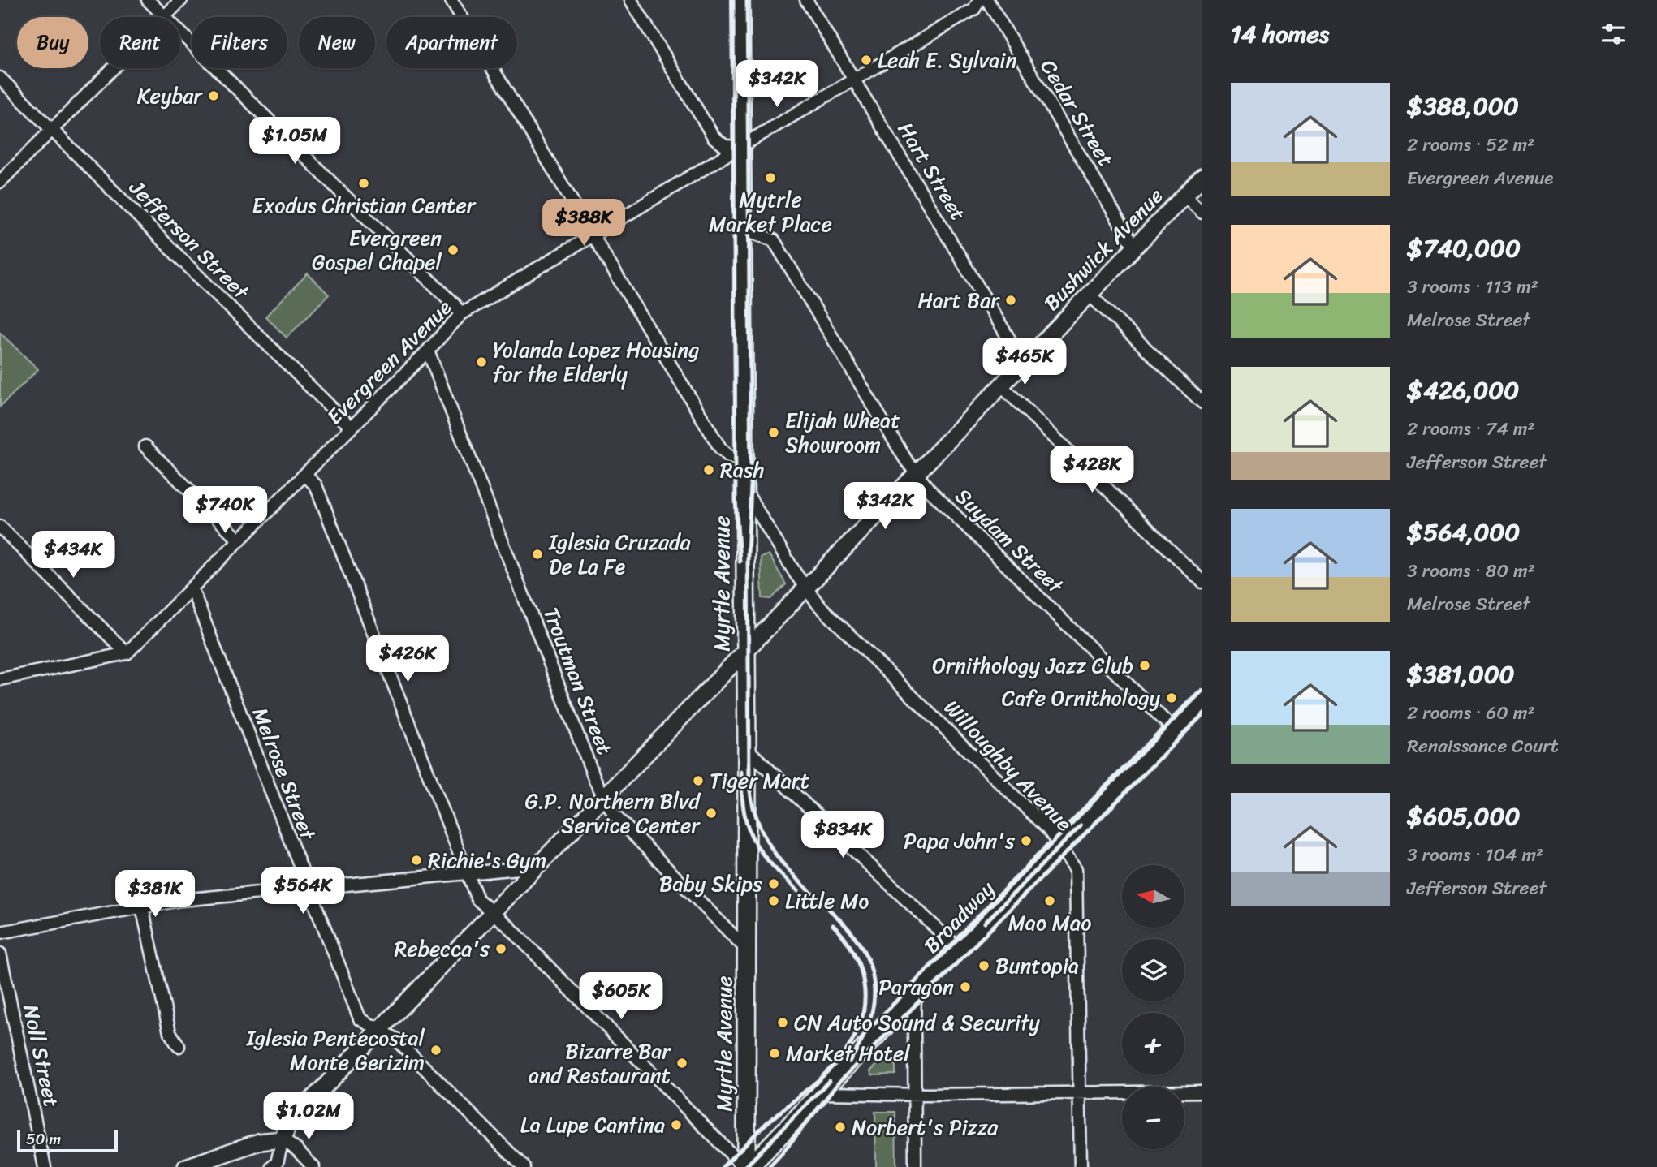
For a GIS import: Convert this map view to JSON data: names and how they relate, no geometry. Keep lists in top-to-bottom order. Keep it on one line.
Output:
{"streets":{"main road":["Bushwick Avenue","Myrtle Avenue","Broadway"],"street":["Cedar Street","Hart Street","Jefferson Street","Evergreen Avenue","Suydam Street","Troutman Street","Willoughby Avenue","Melrose Street","Noll Street"]},"crossings":[["Cedar Street","Bushwick Avenue"],["Hart Street","Bushwick Avenue"],["Hart Street","Evergreen Avenue"],["Jefferson Street","Evergreen Avenue"],["Bushwick Avenue","Suydam Street"],["Bushwick Avenue","Myrtle Avenue"],["Bushwick Avenue","Troutman Street"],["Bushwick Avenue","Willoughby Avenue"],["Bushwick Avenue","Melrose Street"],["Evergreen Avenue","Myrtle Avenue"],["Evergreen Avenue","Troutman Street"],["Evergreen Avenue","Melrose Street"],["Suydam Street","Myrtle Avenue"],["Suydam Street","Broadway"],["Myrtle Avenue","Troutman Street"],["Myrtle Avenue","Willoughby Avenue"],["Myrtle Avenue","Broadway"],["Willoughby Avenue","Broadway"]],"places":["Leah E. Sylvain","Keybar","Mytrle Market Place","Exodus Christian Center","Evergreen Gospel Chapel","Hart Bar","Yolanda Lopez Housing for the Elderly","Elijah Wheat Showroom","Rash","Iglesia Cruzada De La Fe","Ornithology Jazz Club","Cafe Ornithology","Tiger Mart","G.P. Northern Blvd Service Center","Papa John's","Richie's Gym","Baby Skips","Little Mo","Mao Mao","Rebecca's","Buntopia","Paragon","CN Auto Sound & Security","Iglesia Pentecostal Monte Gerizim","Market Hotel","Bizarre Bar and Restaurant","La Lupe Cantina","Norbert's Pizza"],"scale_bar":"50 m","north":"left","page":{"heading":"14 homes","chip":["Buy","Rent","Filters","New","Apartment"],"price":["$342K","$1.05M","$388K","$465K","$428K","$342K","$740K","$434K","$426K","$834K","$564K","$381K","$605K","$1.02M"],"list":[{"name":"$388,000","note":"2 rooms · 52 m² · Evergreen Avenue"},{"name":"$740,000","note":"3 rooms · 113 m² · Melrose Street"},{"name":"$426,000","note":"2 rooms · 74 m² · Jefferson Street"},{"name":"$564,000","note":"3 rooms · 80 m² · Melrose Street"},{"name":"$381,000","note":"2 rooms · 60 m² · Renaissance Court"},{"name":"$605,000","note":"3 rooms · 104 m² · Jefferson Street"}],"map_buttons":["+","−"],"scale":"50 m"}}
